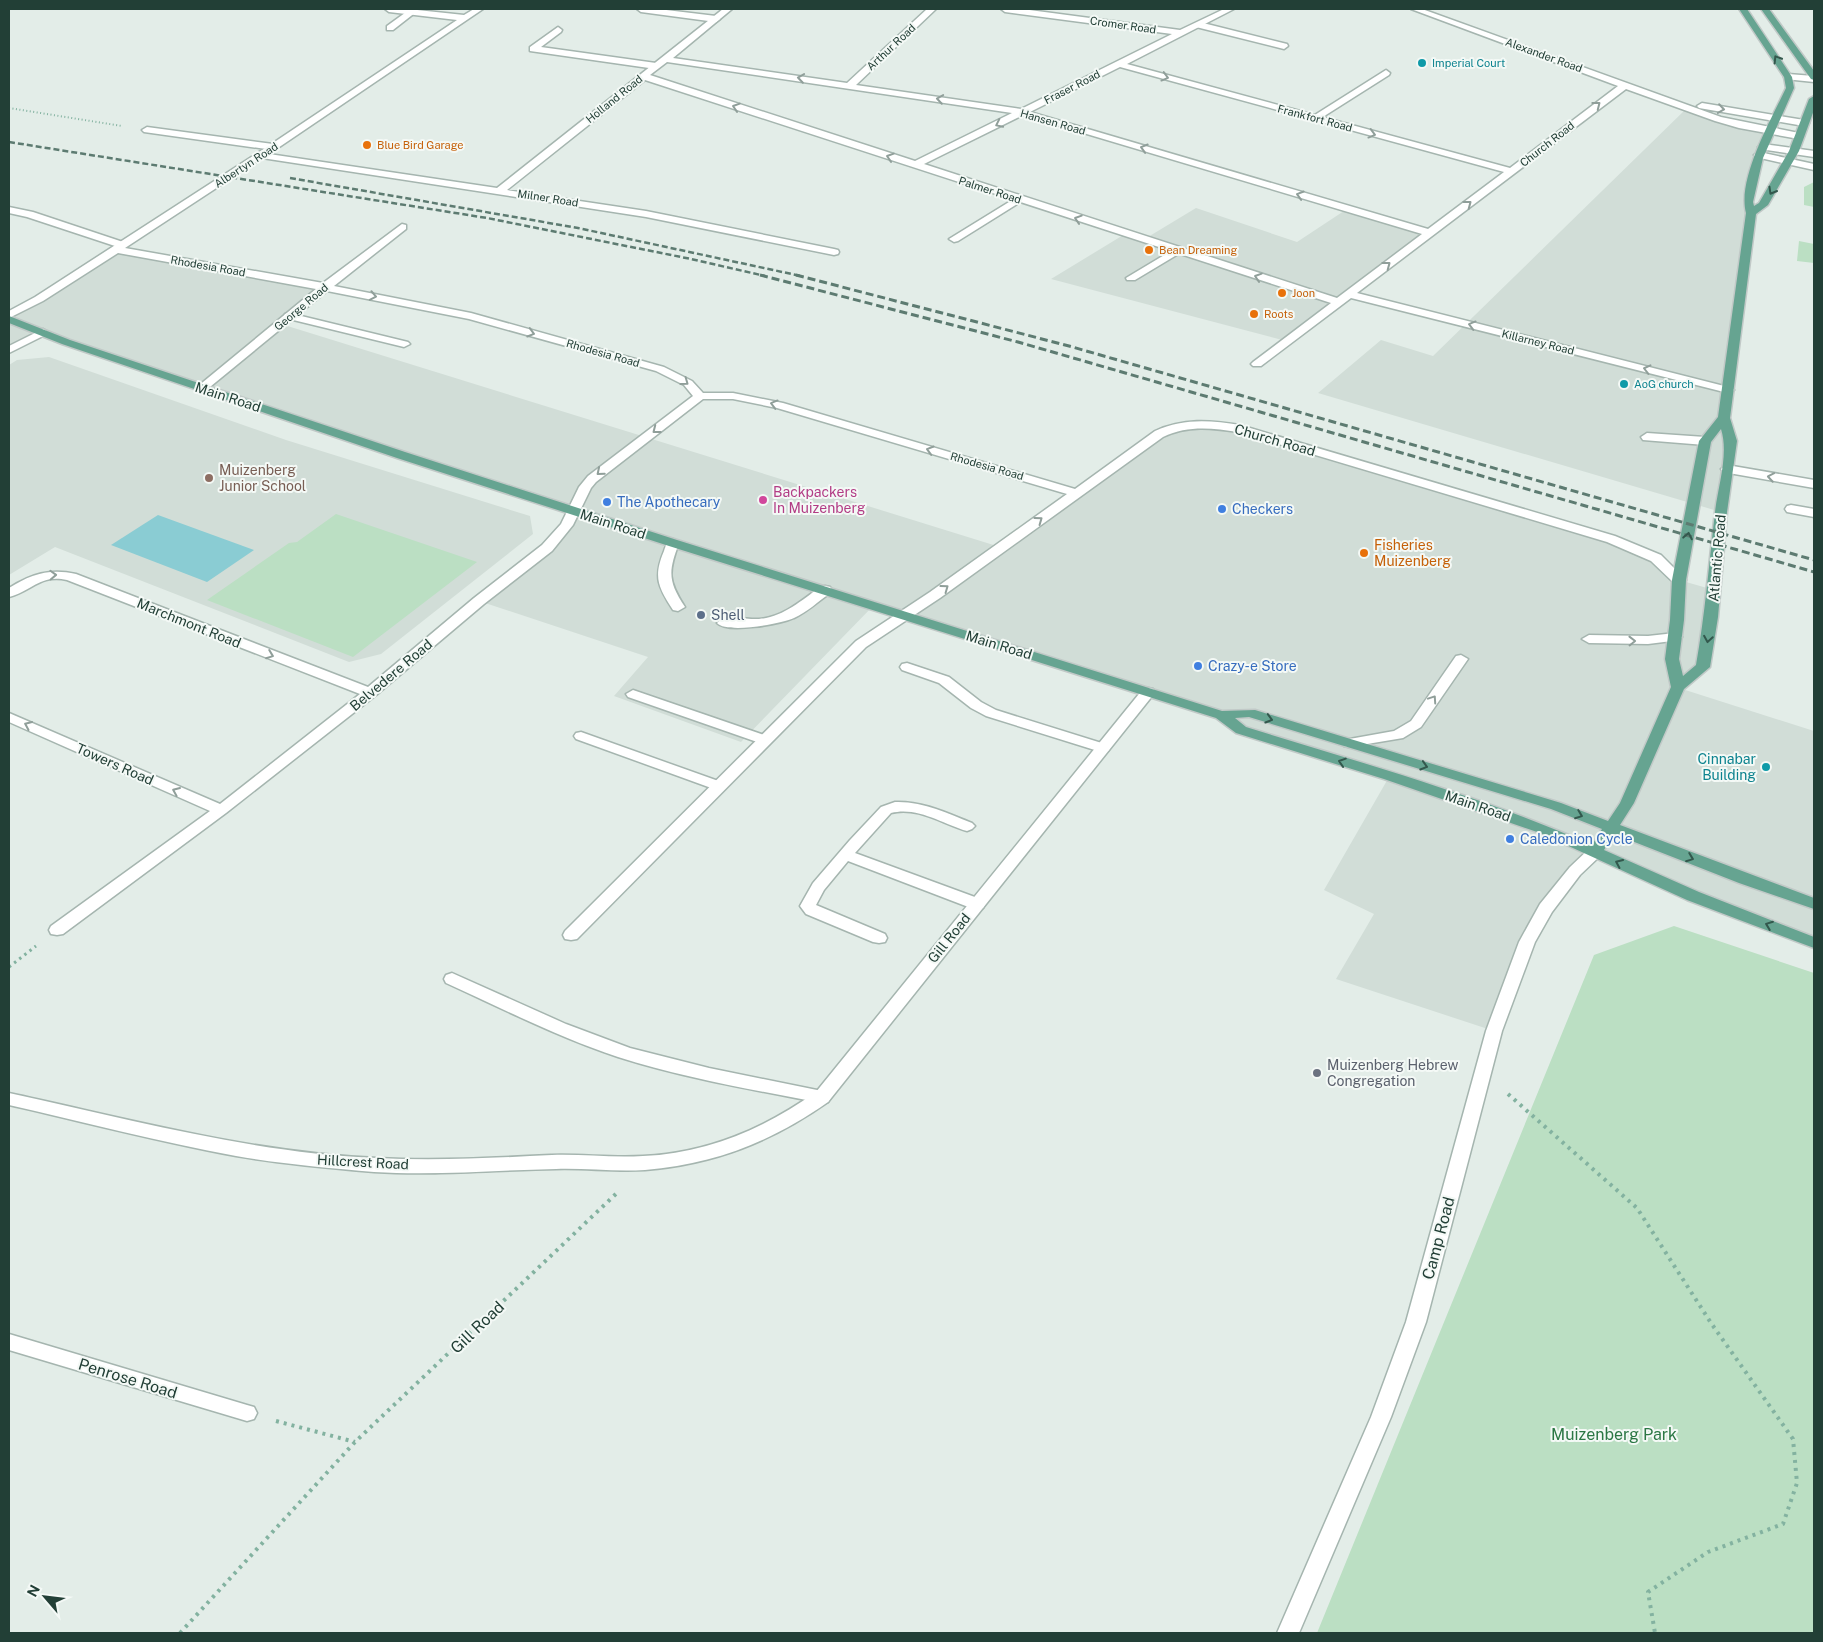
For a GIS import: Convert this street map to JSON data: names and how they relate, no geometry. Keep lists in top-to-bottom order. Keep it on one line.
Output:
{"streets":{"main road":["Main Road","Atlantic Road"],"street":["Cromer Road","Arthur Road","Alexander Road","Fraser Road","Holland Road","Frankfort Road","Hansen Road","Church Road","Albertyn Road","Palmer Road","Milner Road","Rhodesia Road","George Road","Killarney Road","Marchmont Road","Belvedere Road","Towers Road","Gill Road","Hillcrest Road","Camp Road","Penrose Road"]},"crossings":[["Cromer Road","Fraser Road"],["Arthur Road","Hansen Road"],["Alexander Road","Church Road"],["Alexander Road","Atlantic Road"],["Fraser Road","Frankfort Road"],["Fraser Road","Hansen Road"],["Fraser Road","Palmer Road"],["Holland Road","Hansen Road"],["Holland Road","Palmer Road"],["Holland Road","Milner Road"],["Frankfort Road","Church Road"],["Hansen Road","Church Road"],["Church Road","Palmer Road"],["Church Road","Rhodesia Road"],["Church Road","Killarney Road"],["Church Road","Main Road"],["Church Road","Atlantic Road"],["Albertyn Road","Milner Road"],["Albertyn Road","Rhodesia Road"],["Rhodesia Road","George Road"],["Rhodesia Road","Belvedere Road"],["George Road","Main Road"],["Killarney Road","Atlantic Road"],["Main Road","Atlantic Road"],["Main Road","Belvedere Road"],["Main Road","Gill Road"],["Main Road","Camp Road"],["Atlantic Road","Camp Road"],["Marchmont Road","Belvedere Road"],["Belvedere Road","Towers Road"],["Gill Road","Hillcrest Road"]],"one_way":["Frankfort Road","Hansen Road","Palmer Road","Killarney Road","Marchmont Road","Towers Road"],"parks":["Muizenberg Park"],"places":["Imperial Court","Blue Bird Garage","Bean Dreaming","Joon","Roots","AoG church","Muizenberg Junior School","Backpackers In Muizenberg","The Apothecary","Checkers","Fisheries Muizenberg","Shell","Crazy-e Store","Cinnabar Building","Caledonion Cycle","Muizenberg Hebrew Congregation"],"north":"top left"}
